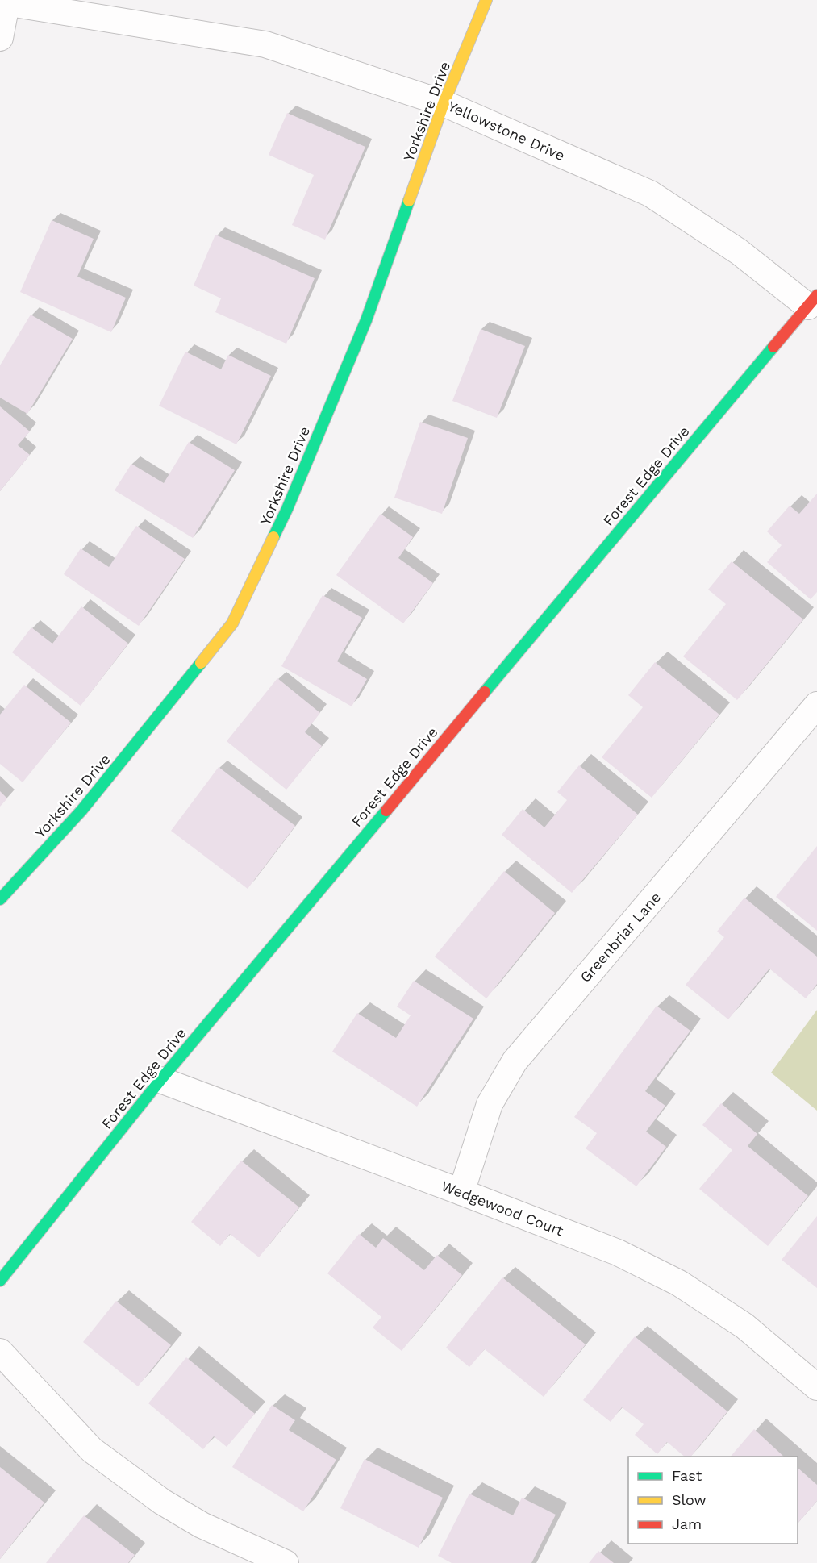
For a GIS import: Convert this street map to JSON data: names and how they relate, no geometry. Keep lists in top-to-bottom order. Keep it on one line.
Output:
{"streets":{"street":["Yorkshire Drive","Yellowstone Drive","Forest Edge Drive","Greenbriar Lane","Wedgewood Court"]},"crossings":[["Yorkshire Drive","Yellowstone Drive"],["Yellowstone Drive","Forest Edge Drive"],["Forest Edge Drive","Wedgewood Court"],["Greenbriar Lane","Wedgewood Court"]],"legend":["Fast","Slow","Jam"]}
